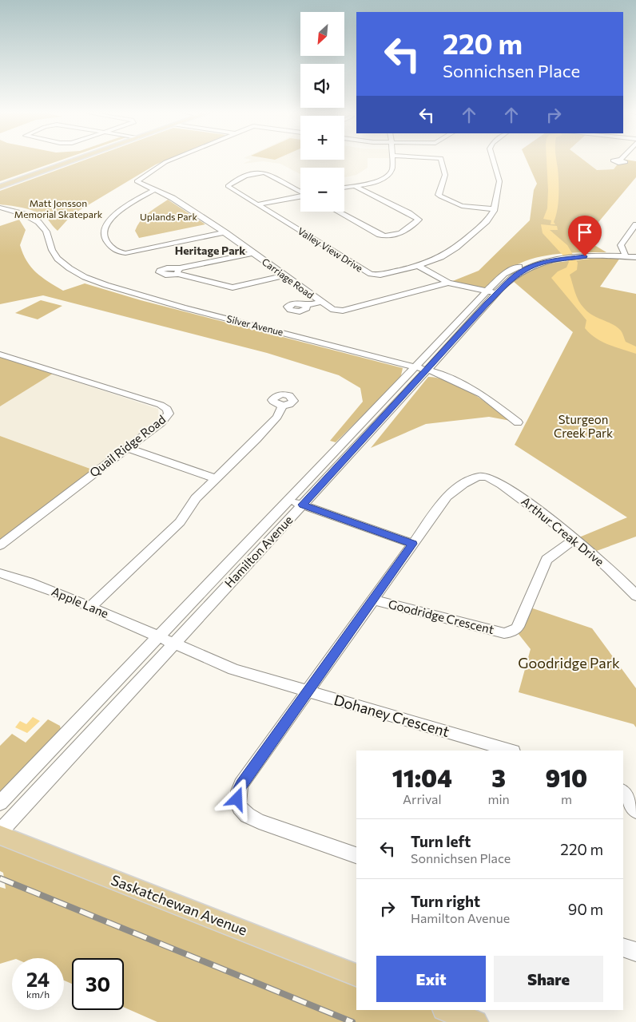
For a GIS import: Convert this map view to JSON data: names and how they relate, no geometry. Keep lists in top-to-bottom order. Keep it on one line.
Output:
{"streets":{"main road":["Saskatchewan Avenue"],"street":["Valley View Drive","Carriage Road","Silver Avenue","Quail Ridge Road","Arthur Creak Drive","Hamilton Avenue","Apple Lane","Goodridge Crescent","Dohaney Crescent"]},"crossings":[["Silver Avenue","Hamilton Avenue"],["Arthur Creak Drive","Goodridge Crescent"],["Hamilton Avenue","Apple Lane"],["Hamilton Avenue","Dohaney Crescent"],["Apple Lane","Dohaney Crescent"]],"districts":["Heritage Park"],"parks":["Matt Jonsson Memorial Skatepark","Uplands Park","Sturgeon Creek Park","Goodridge Park"],"north":"bottom left","page":{"map_buttons":["+","−"],"turn":["220 m","Sonnichsen Place"],"eta":["11:04","Arrival","3","min","910","m"],"list":[{"name":"Turn left","note":"Sonnichsen Place","value":"220 m"},{"name":"Turn right","note":"Hamilton Avenue","value":"90 m"}],"buttons":["Exit","Share"],"speed":"24 km/h","limit":"30"}}
